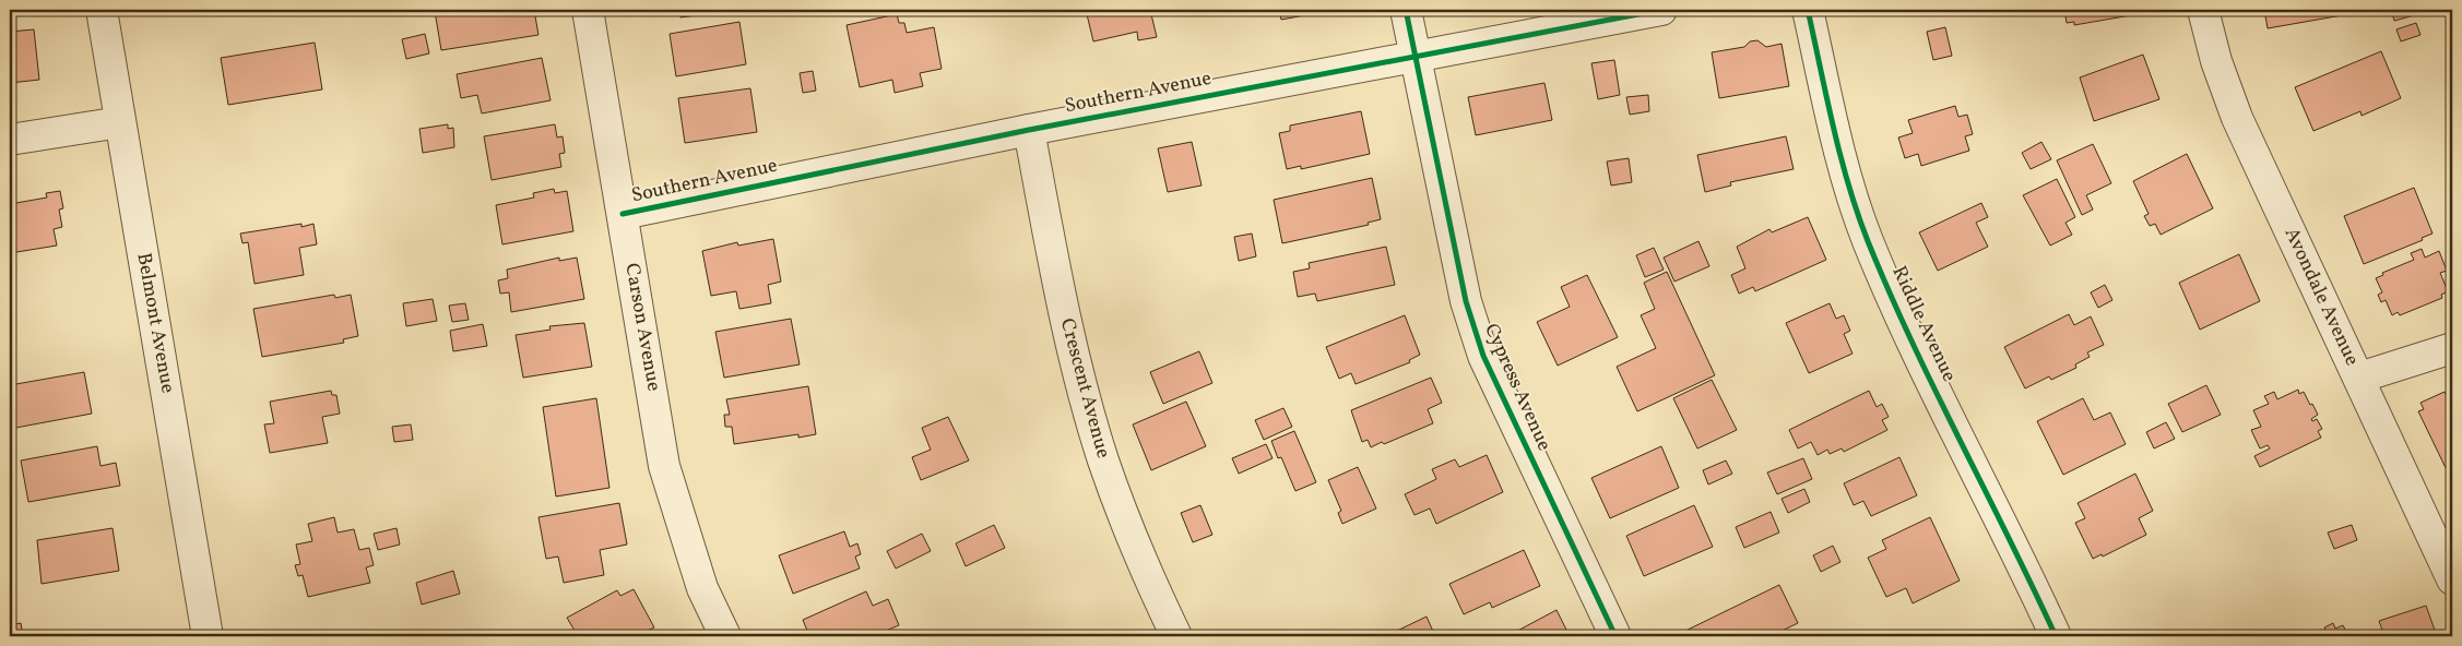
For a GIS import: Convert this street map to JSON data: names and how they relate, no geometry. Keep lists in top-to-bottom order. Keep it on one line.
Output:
{"streets":{"street":["Southern Avenue","Avondale Avenue","Belmont Avenue","Riddle Avenue","Carson Avenue","Cypress Avenue","Crescent Avenue"]},"crossings":[["Southern Avenue","Carson Avenue"],["Southern Avenue","Cypress Avenue"],["Southern Avenue","Crescent Avenue"]]}
